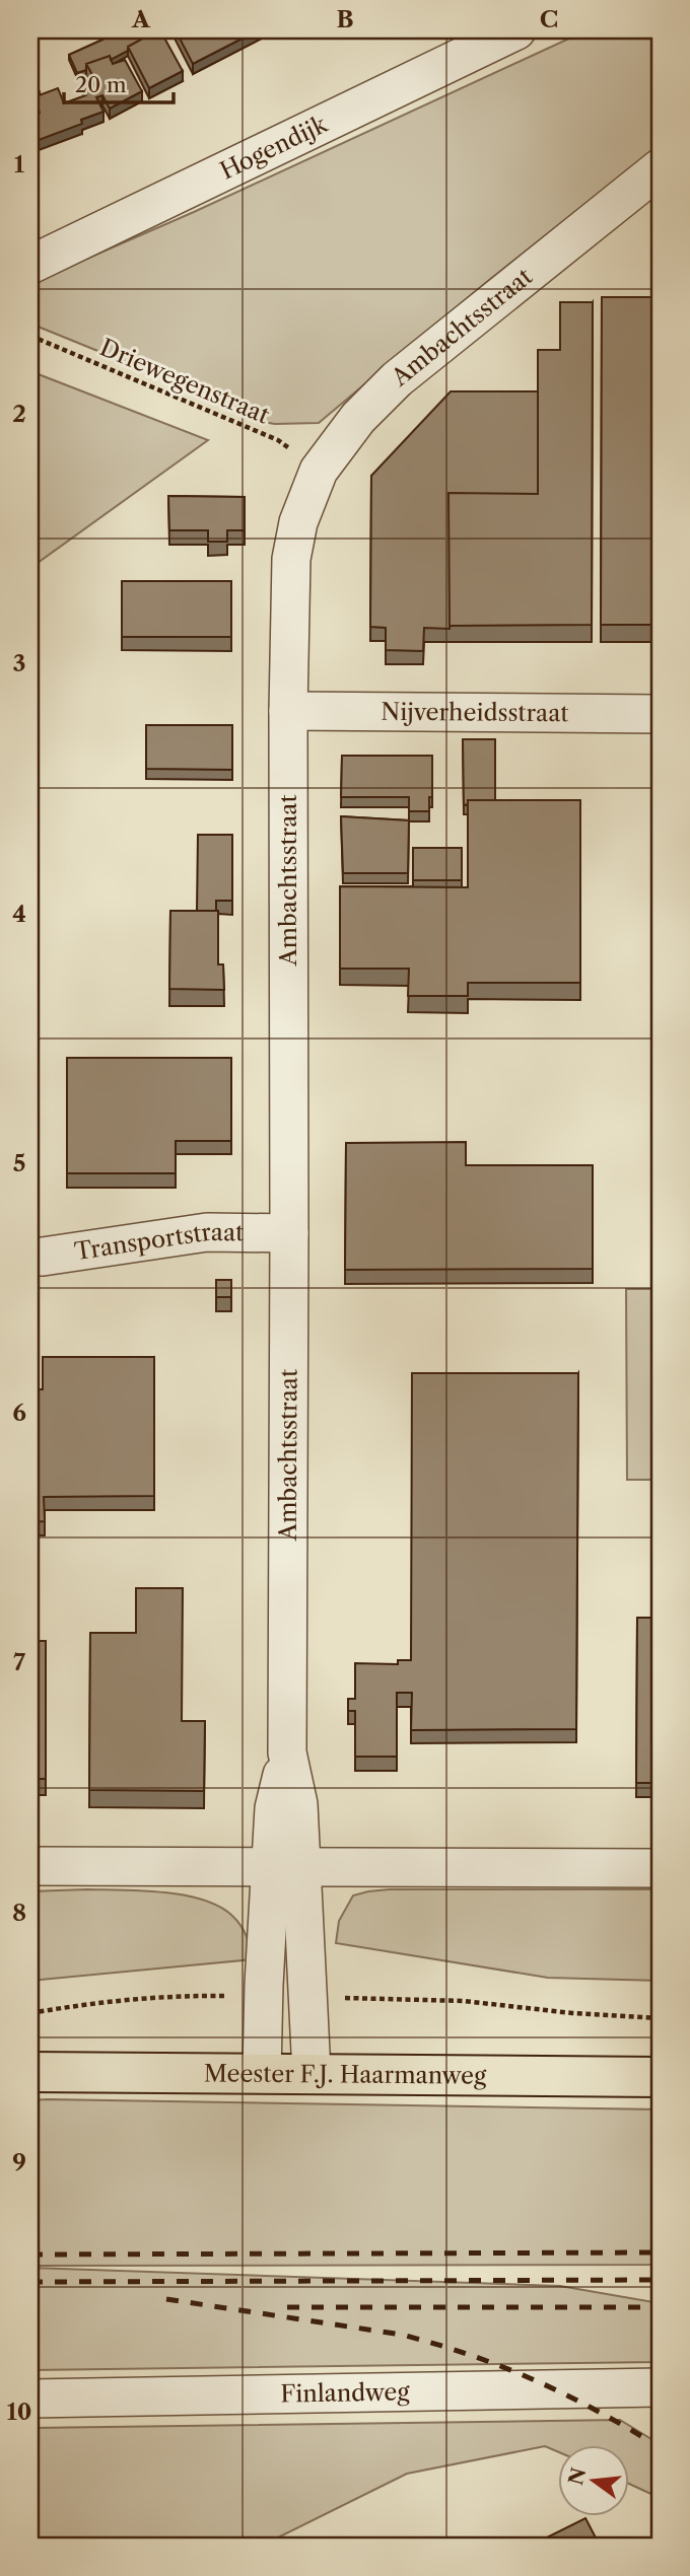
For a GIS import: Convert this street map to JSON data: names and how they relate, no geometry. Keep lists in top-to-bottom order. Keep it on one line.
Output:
{"streets":{"main road":["Meester F.J. Haarmanweg"],"street":["Hogendijk","Ambachtsstraat","Nijverheidsstraat","Transportstraat","Finlandweg"],"path":["Driewegenstraat"]},"crossings":[["Ambachtsstraat","Driewegenstraat"],["Ambachtsstraat","Nijverheidsstraat"],["Ambachtsstraat","Transportstraat"],["Ambachtsstraat","Meester F.J. Haarmanweg"]],"scale_bar":"20 m","north":"left","grid":{"columns":["A","B","C"],"rows":["1","2","3","4","5","6","7","8","9","10"]}}
